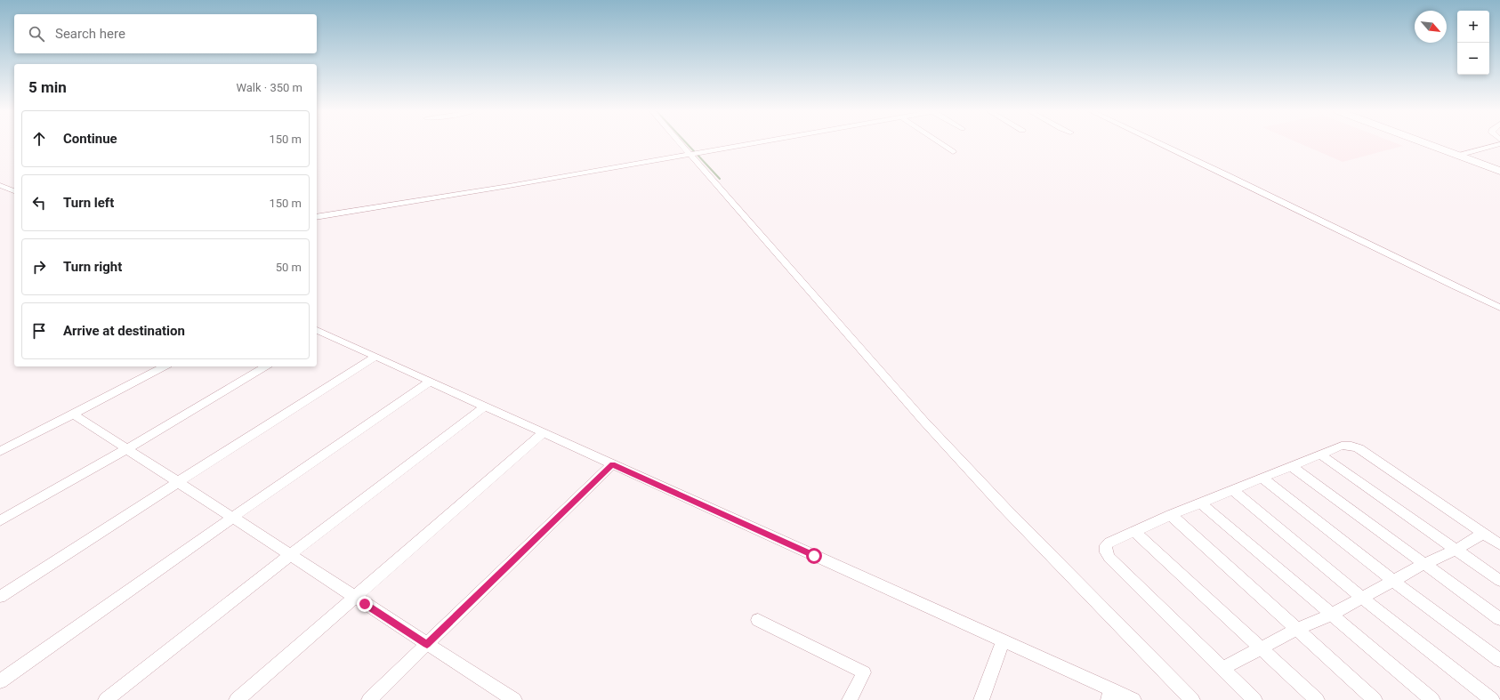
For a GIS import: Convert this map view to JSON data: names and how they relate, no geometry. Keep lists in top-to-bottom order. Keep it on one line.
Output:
{"north":"bottom right","page":{"map_buttons":["+","−"],"search":"Search here","heading":["5 min","Walk · 350 m"],"list":[["Continue","150 m"],["Turn left","150 m"],["Turn right","50 m"],"Arrive at destination"]}}
